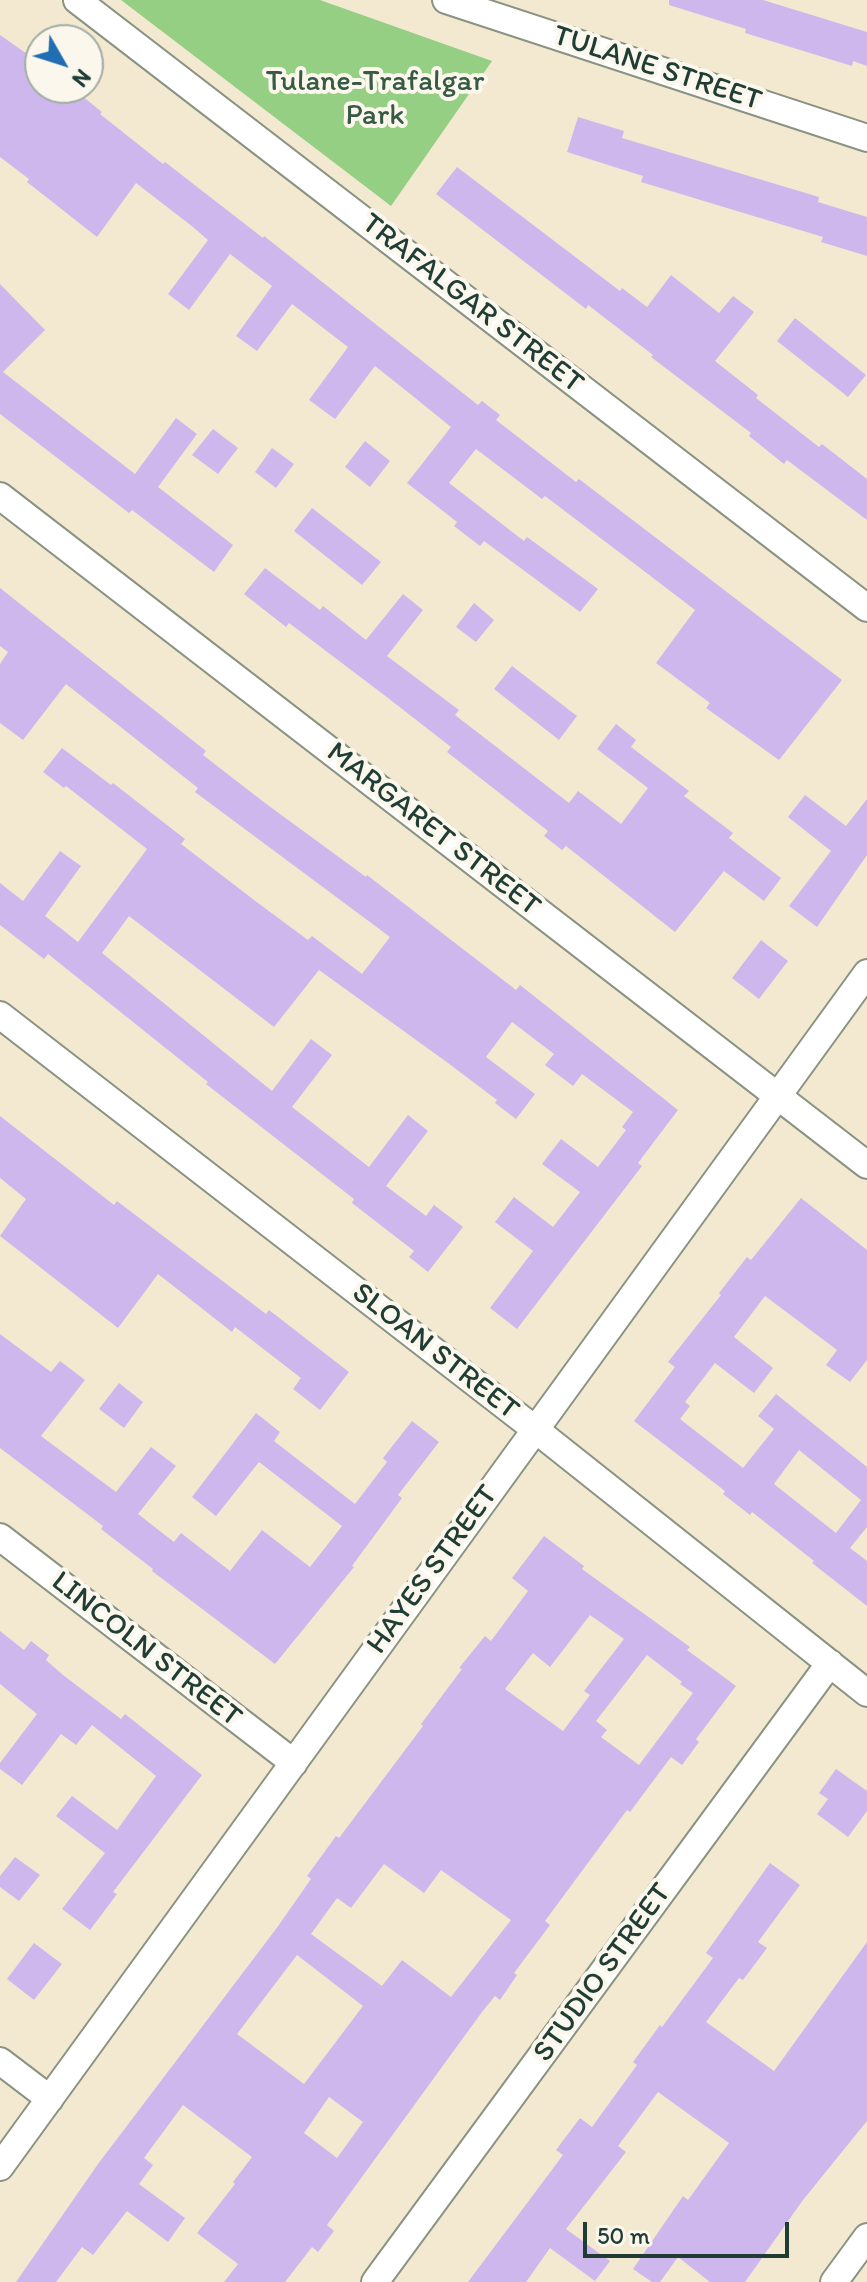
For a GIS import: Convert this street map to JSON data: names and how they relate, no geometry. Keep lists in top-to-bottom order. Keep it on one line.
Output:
{"streets":{"street":["TULANE STREET","TRAFALGAR STREET","MARGARET STREET","SLOAN STREET","HAYES STREET","LINCOLN STREET","STUDIO STREET"]},"crossings":[["MARGARET STREET","HAYES STREET"],["SLOAN STREET","HAYES STREET"],["SLOAN STREET","STUDIO STREET"],["HAYES STREET","LINCOLN STREET"]],"parks":["Tulane-Trafalgar Park"],"scale_bar":"50 m","north":"bottom right"}
